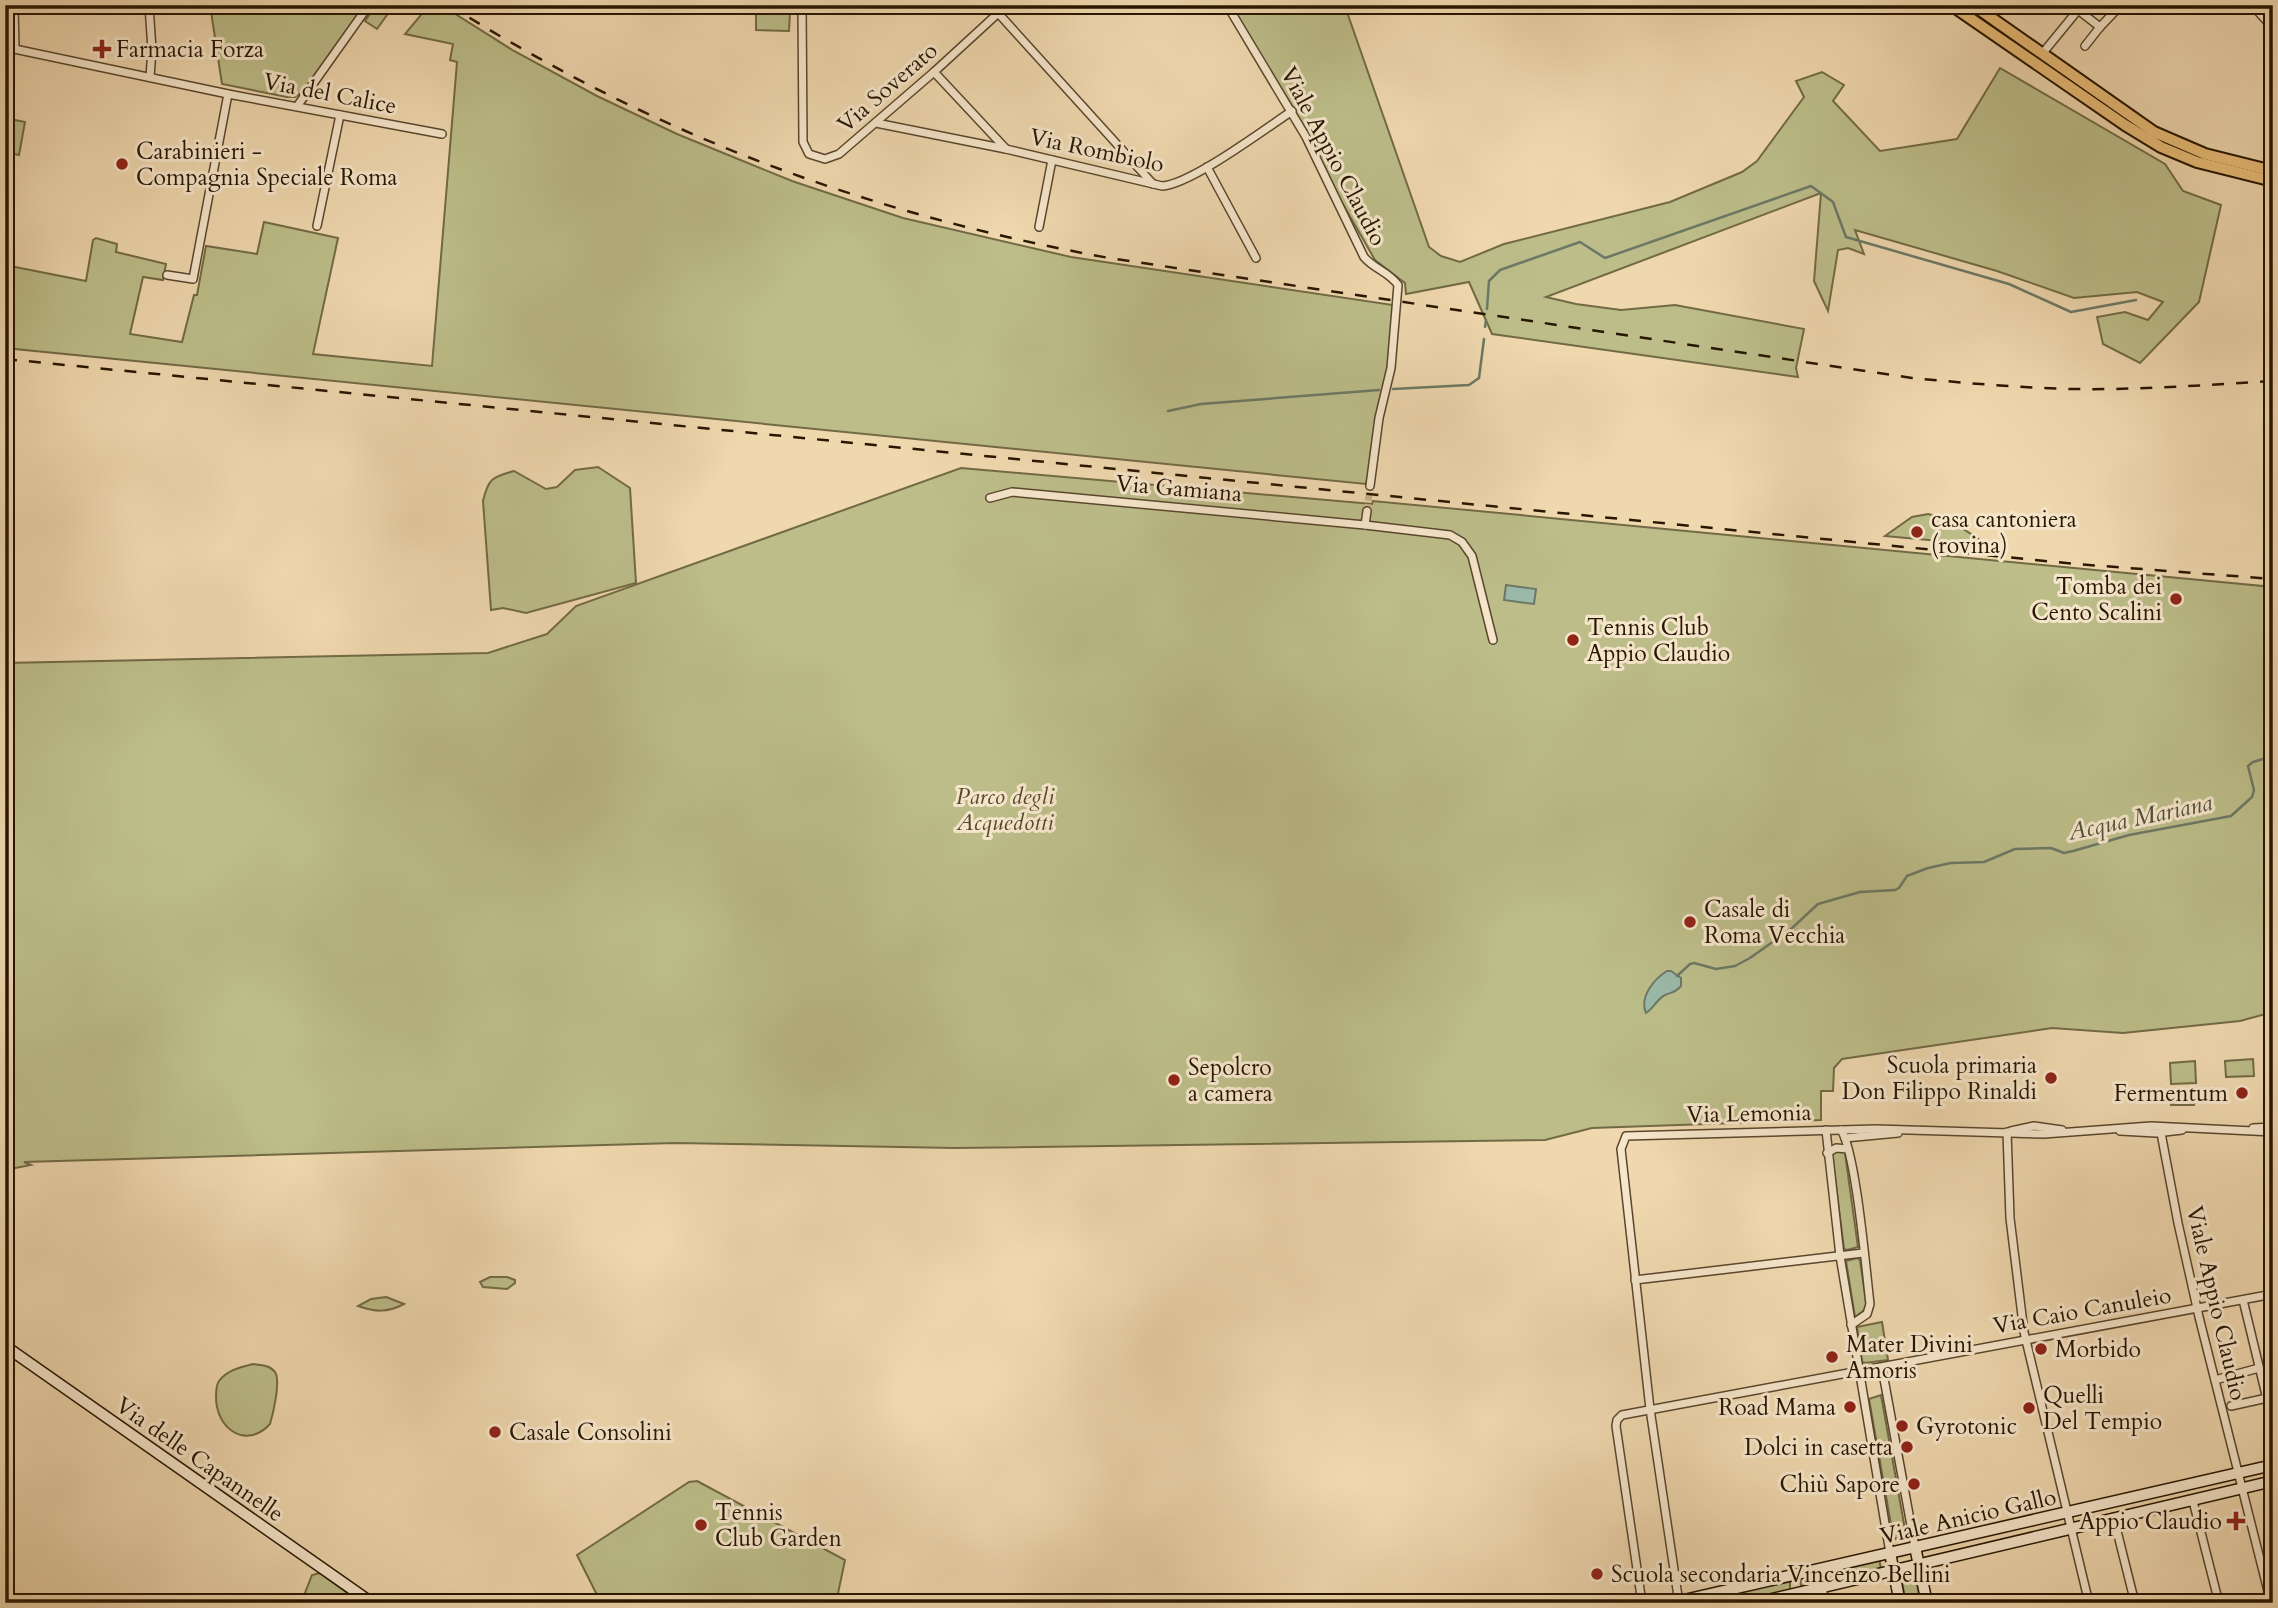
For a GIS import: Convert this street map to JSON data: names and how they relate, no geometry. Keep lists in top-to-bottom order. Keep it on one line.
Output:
{"streets":{"street":["Via Soverato","Via del Calice","Via Rombiolo","Viale Appio Claudio","Via Gamiana","Via Lemonia","Via Caio Canuleio","Via delle Capannelle","Viale Anicio Gallo"]},"crossings":[["Via Soverato","Via Rombiolo"],["Via Rombiolo","Viale Appio Claudio"],["Viale Appio Claudio","Via Lemonia"],["Viale Appio Claudio","Via Caio Canuleio"],["Viale Appio Claudio","Viale Anicio Gallo"]],"water":["Acqua Mariana"],"parks":["Parco degli Acquedotti"],"places":{"health":["Farmacia Forza","Appio Claudio"],"other":["Carabinieri - Compagnia Speciale Roma","casa cantoniera (rovina)","Tomba dei Cento Scalini","Tennis Club Appio Claudio","Casale di Roma Vecchia","Scuola primaria Don Filippo Rinaldi","Sepolcro a camera","Fermentum","Morbido","Mater Divini Amoris","Road Mama","Quelli Del Tempio","Gyrotonic","Casale Consolini","Dolci in casetta","Chiù Sapore","Tennis Club Garden","Scuola secondaria Vincenzo Bellini"]}}
